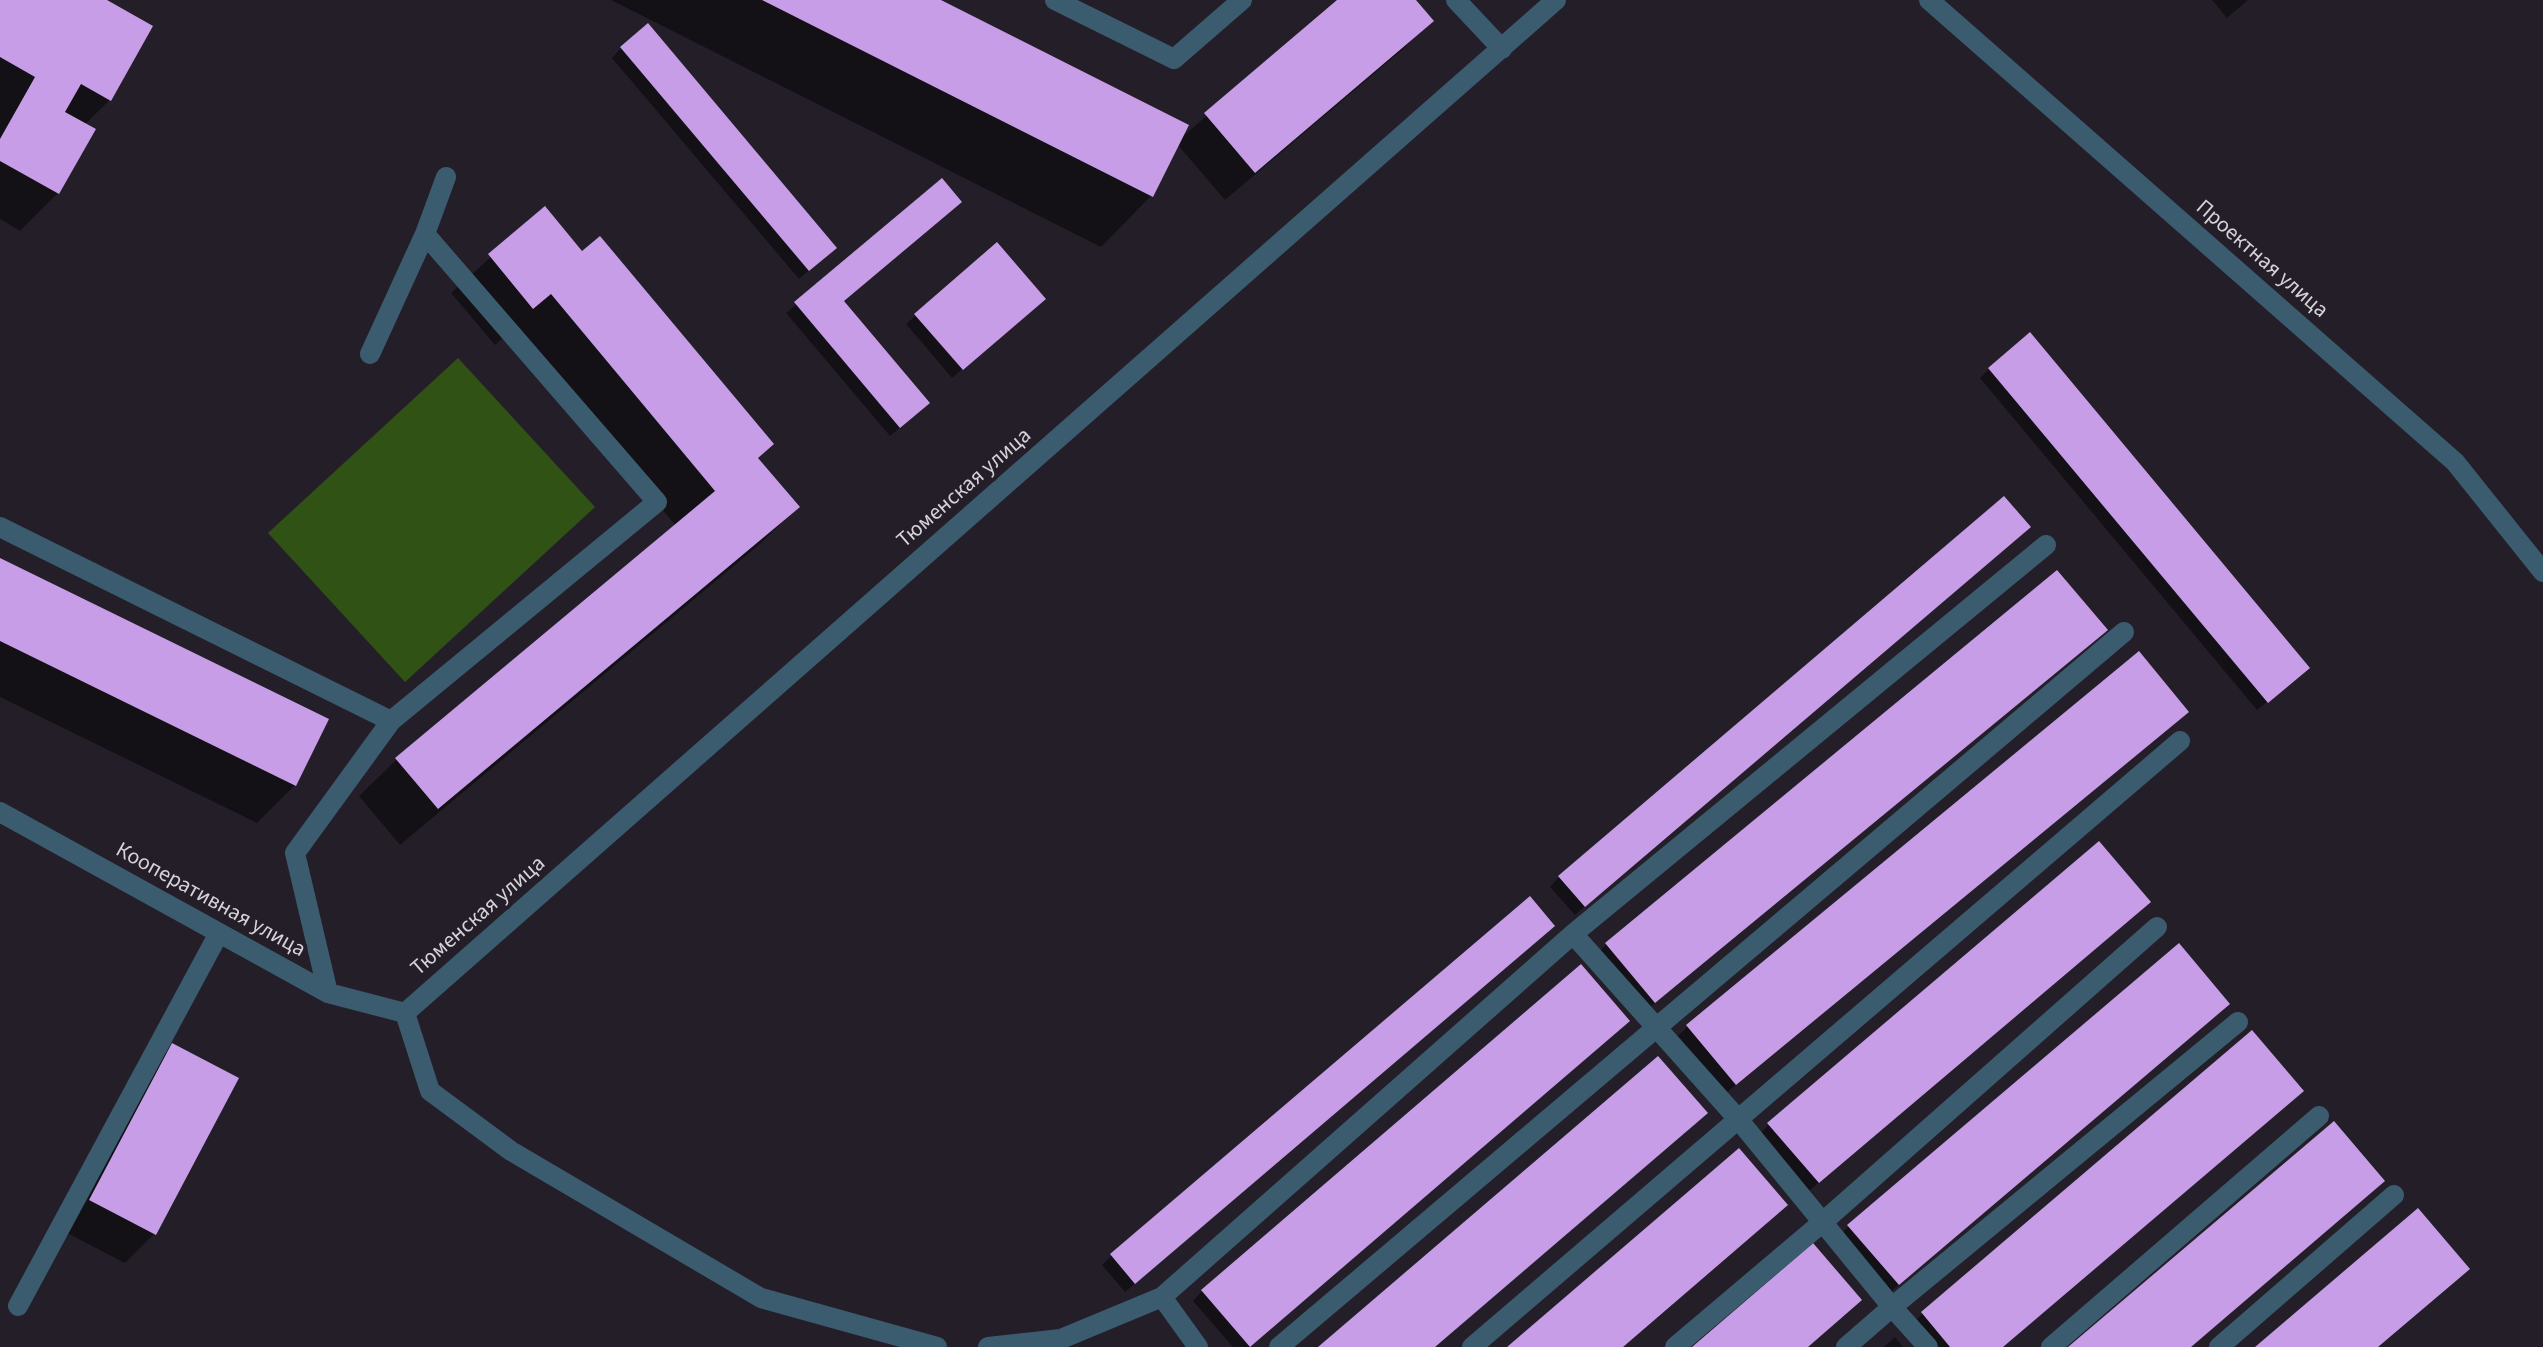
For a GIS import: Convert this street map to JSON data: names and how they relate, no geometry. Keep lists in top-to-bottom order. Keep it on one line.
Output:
{"streets":{"street":["Проектная улица","Тюменская улица","Кооперативная улица"]},"crossings":[["Тюменская улица","Кооперативная улица"]]}
